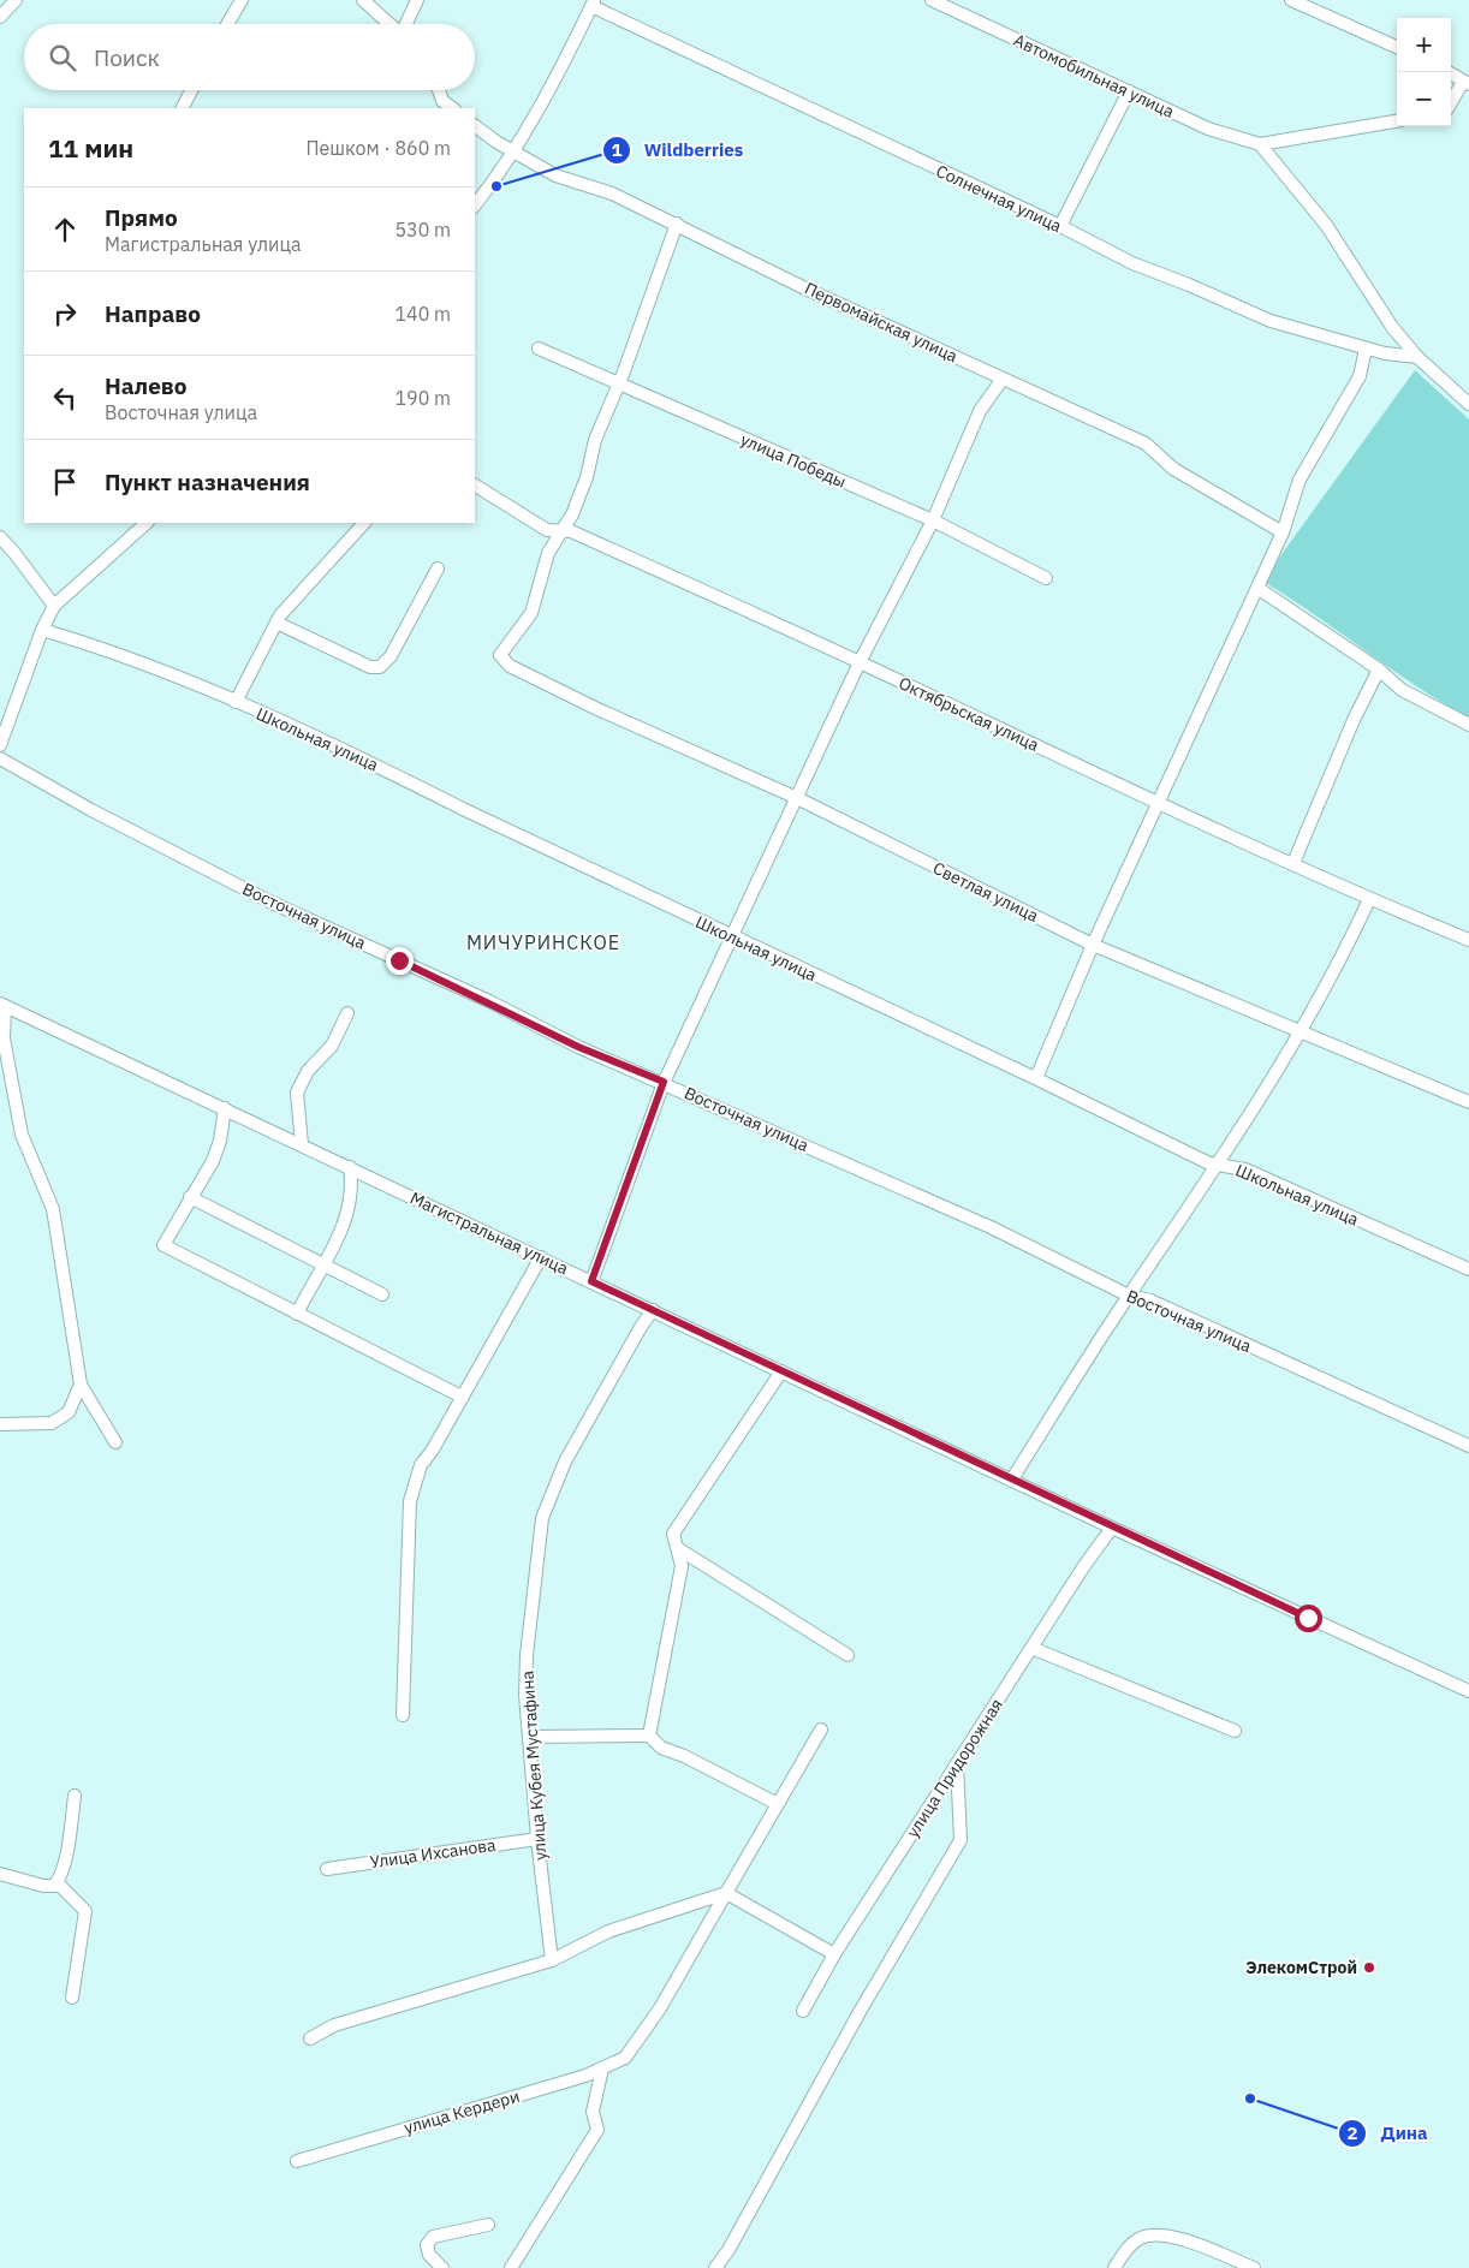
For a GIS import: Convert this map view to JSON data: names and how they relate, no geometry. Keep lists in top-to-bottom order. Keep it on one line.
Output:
{"streets":{"street":["Автомобильная улица","Солнечная улица","Первомайская улица","улица Победы","Октябрьская улица","Школьная улица","Светлая улица","Восточная улица","Магистральная улица","улица Кубея Мустафина","улица Придорожная","Улица Ихсанова","улица Кердери"]},"crossings":[["Октябрьская улица","Светлая улица"],["Магистральная улица","улица Кубея Мустафина"],["Магистральная улица","улица Придорожная"],["улица Кубея Мустафина","Улица Ихсанова"]],"districts":["МИЧУРИНСКОЕ"],"places":["Wildberries","ЭлекомСтрой","Дина"],"page":{"map_buttons":["+","−"],"search":"Поиск","heading":["11 мин","Пешком · 860 m"],"list":[["Прямо","Магистральная улица","530 m"],["Направо","140 m"],["Налево","Восточная улица","190 m"],"Пункт назначения"]}}
